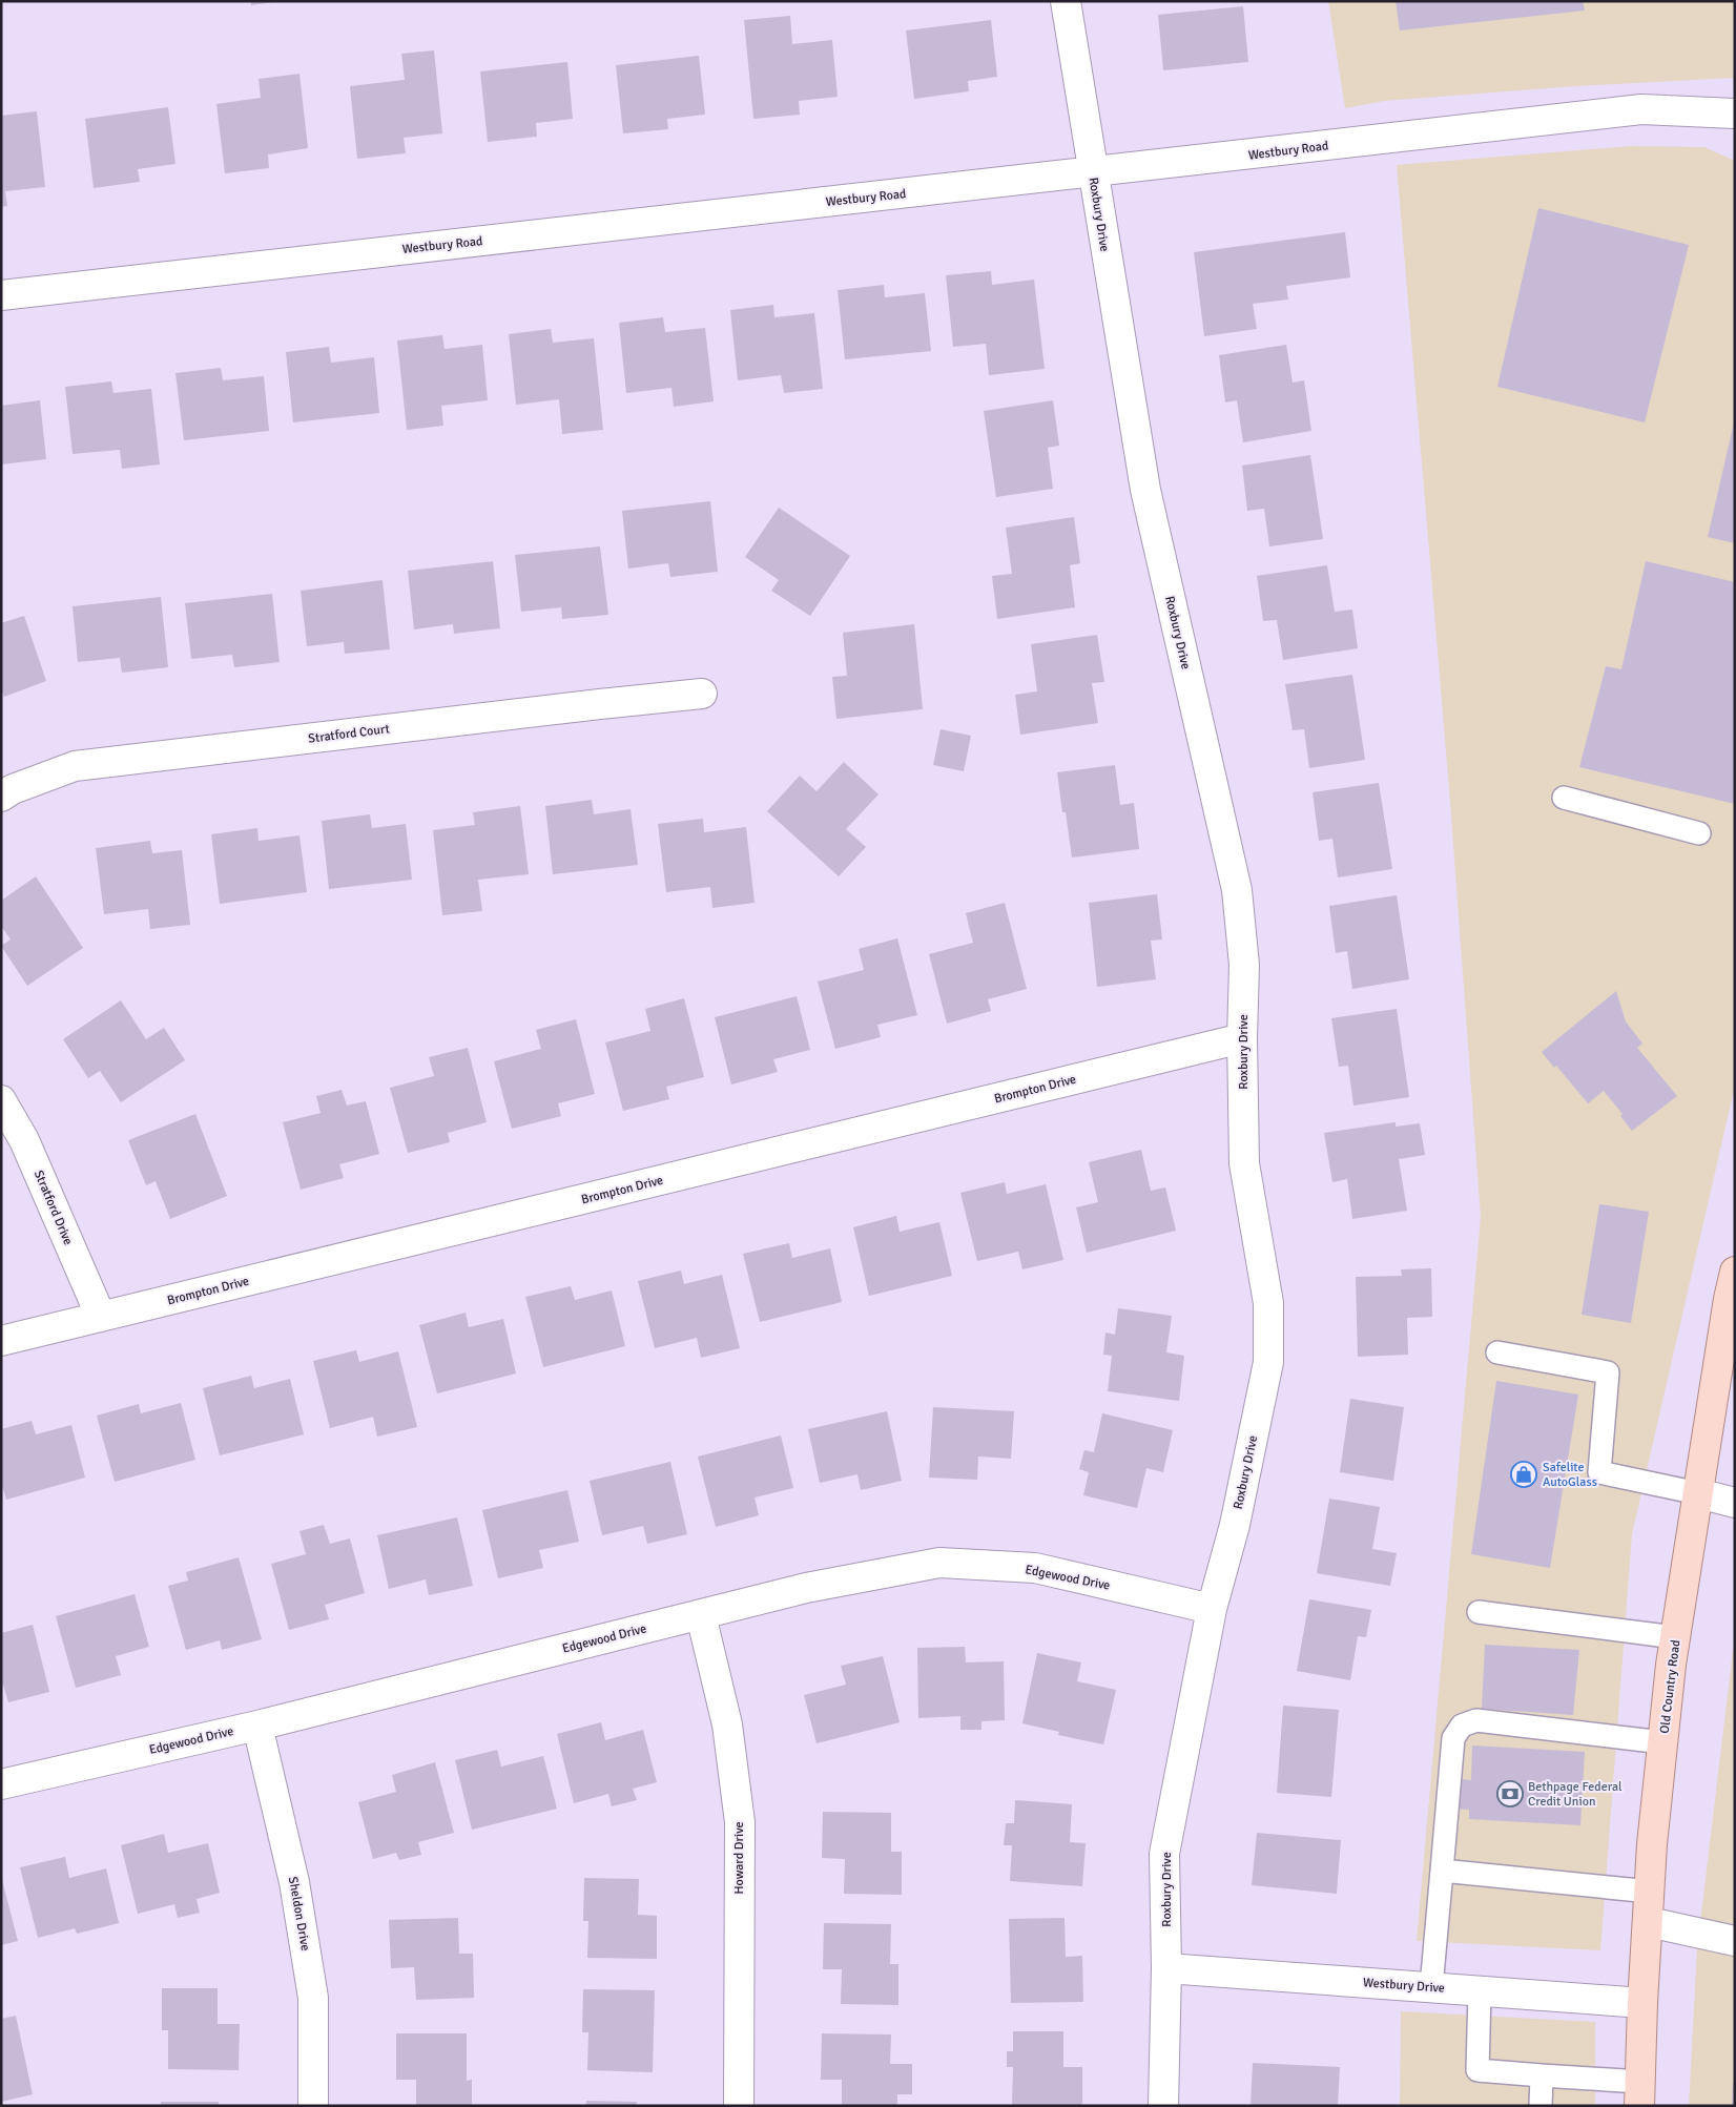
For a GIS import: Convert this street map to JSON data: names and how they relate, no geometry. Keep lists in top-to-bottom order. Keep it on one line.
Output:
{"streets":{"main road":["Old Country Road"],"street":["Westbury Road","Roxbury Drive","Stratford Court","Brompton Drive","Stratford Drive","Edgewood Drive","Howard Drive","Sheldon Drive","Westbury Drive"]},"crossings":[["Westbury Road","Roxbury Drive"],["Roxbury Drive","Brompton Drive"],["Roxbury Drive","Edgewood Drive"],["Roxbury Drive","Westbury Drive"],["Brompton Drive","Stratford Drive"],["Edgewood Drive","Howard Drive"],["Edgewood Drive","Sheldon Drive"],["Old Country Road","Westbury Drive"]],"places":{"shop":["Safelite AutoGlass"],"bank":["Bethpage Federal Credit Union"]}}
